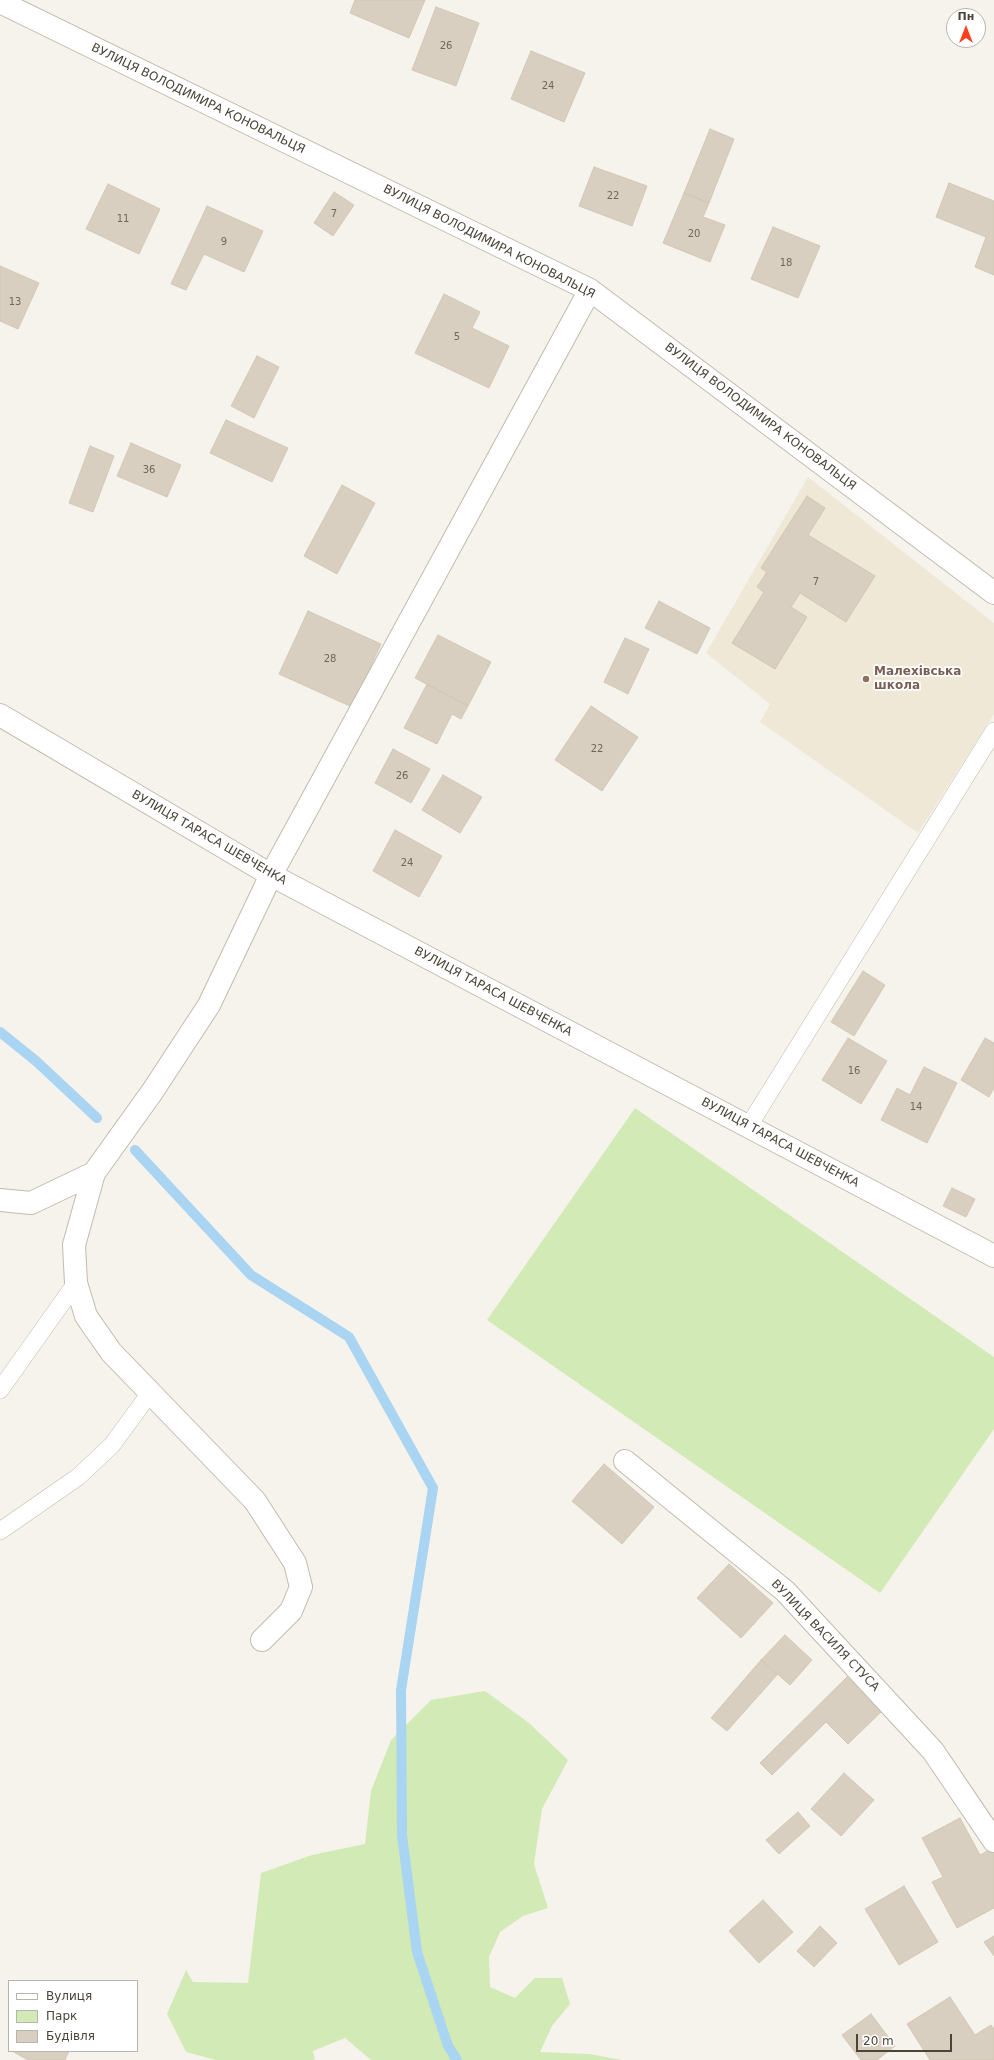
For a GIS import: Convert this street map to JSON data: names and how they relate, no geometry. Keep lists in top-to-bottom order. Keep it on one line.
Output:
{"streets":{"street":["ВУЛИЦЯ ВОЛОДИМИРА КОНОВАЛЬЦЯ","ВУЛИЦЯ ТАРАСА ШЕВЧЕНКА","ВУЛИЦЯ ВАСИЛЯ СТУСА"]},"places":["Малехівська школа"],"house_numbers":["26","24","22","7","11","20","9","18","13","5","36","7","28","22","26","24","16","14"],"legend":["Вулиця","Парк","Будівля"],"scale_bar":"20 m","north":"top"}
